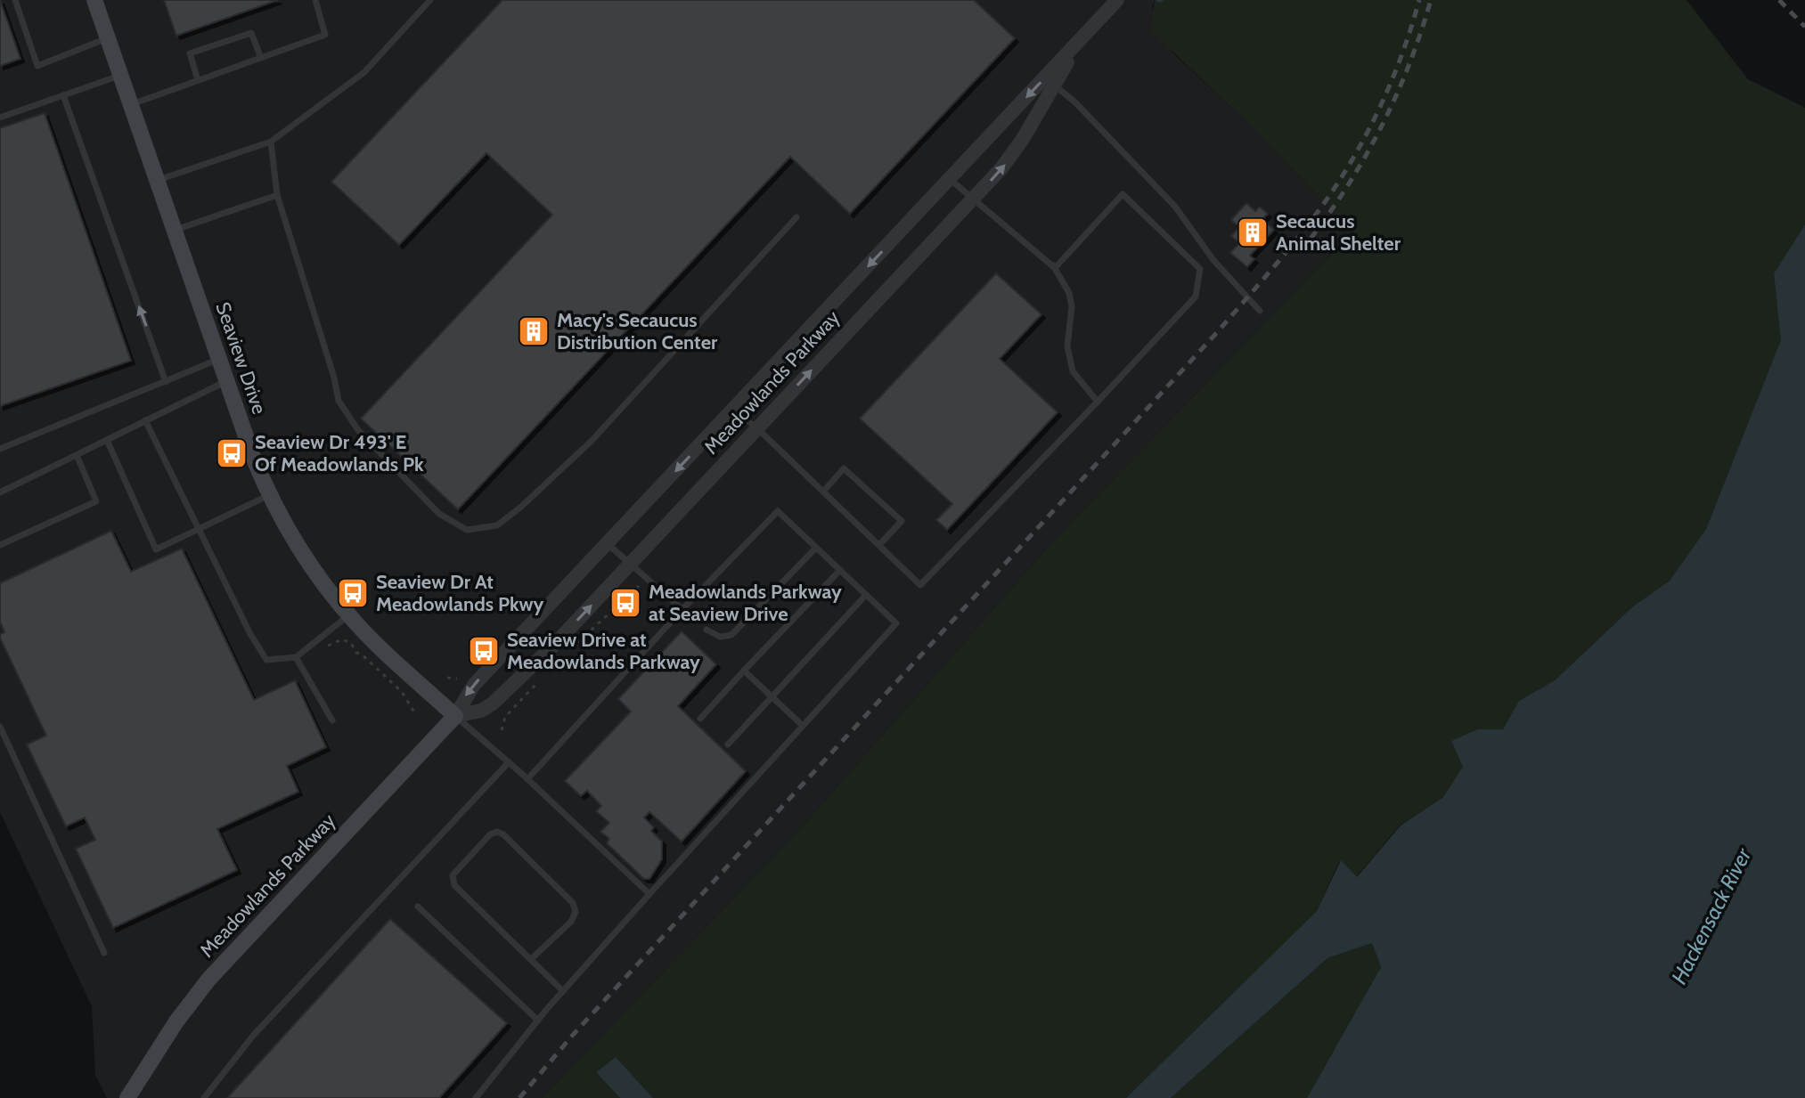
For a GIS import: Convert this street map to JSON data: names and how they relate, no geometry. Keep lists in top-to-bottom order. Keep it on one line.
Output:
{"streets":{"main road":["Seaview Drive","Meadowlands Parkway"]},"crossings":[["Seaview Drive","Meadowlands Parkway"]],"water":["Hackensack River"],"places":{"building":["Secaucus Animal Shelter","Macy's Secaucus Distribution Center"],"bus stop":["Seaview Dr 493' E Of Meadowlands Pk","Seaview Dr At Meadowlands Pkwy","Meadowlands Parkway at Seaview Drive","Seaview Drive at Meadowlands Parkway"]}}
